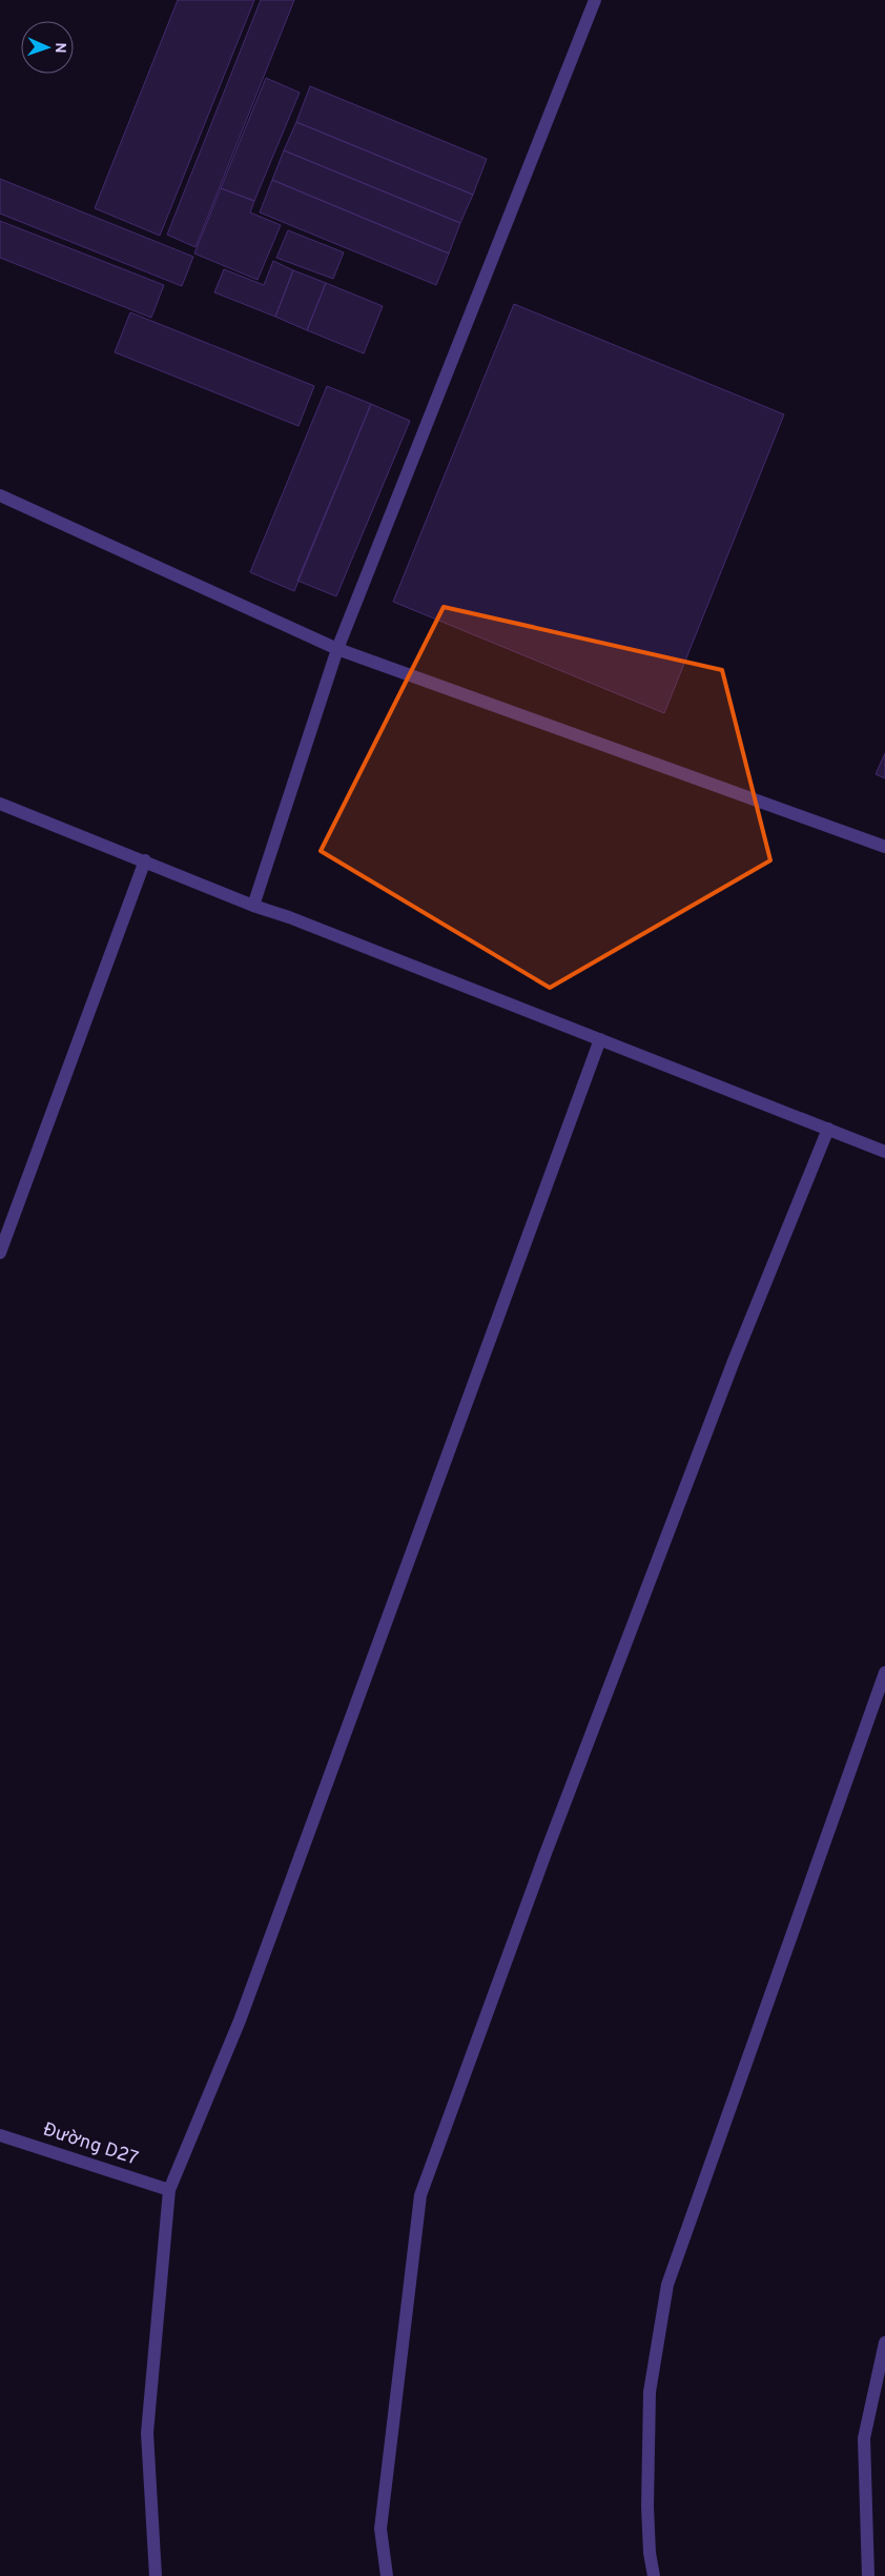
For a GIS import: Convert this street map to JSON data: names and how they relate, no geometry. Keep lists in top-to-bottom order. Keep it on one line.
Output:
{"streets":{"street":["Đường D27"]},"north":"right"}
